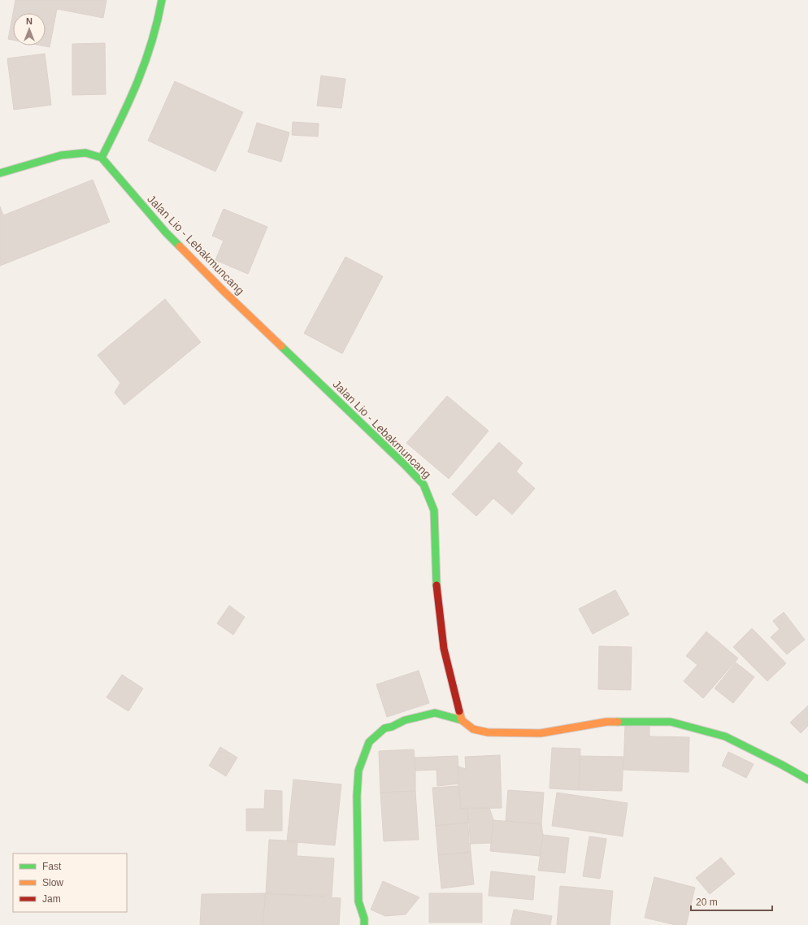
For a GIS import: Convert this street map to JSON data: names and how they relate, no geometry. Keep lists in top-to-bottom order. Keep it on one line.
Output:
{"streets":{"street":["Jalan Lio - Lebakmuncang"]},"legend":["Fast","Slow","Jam"],"scale_bar":"20 m","north":"top"}
